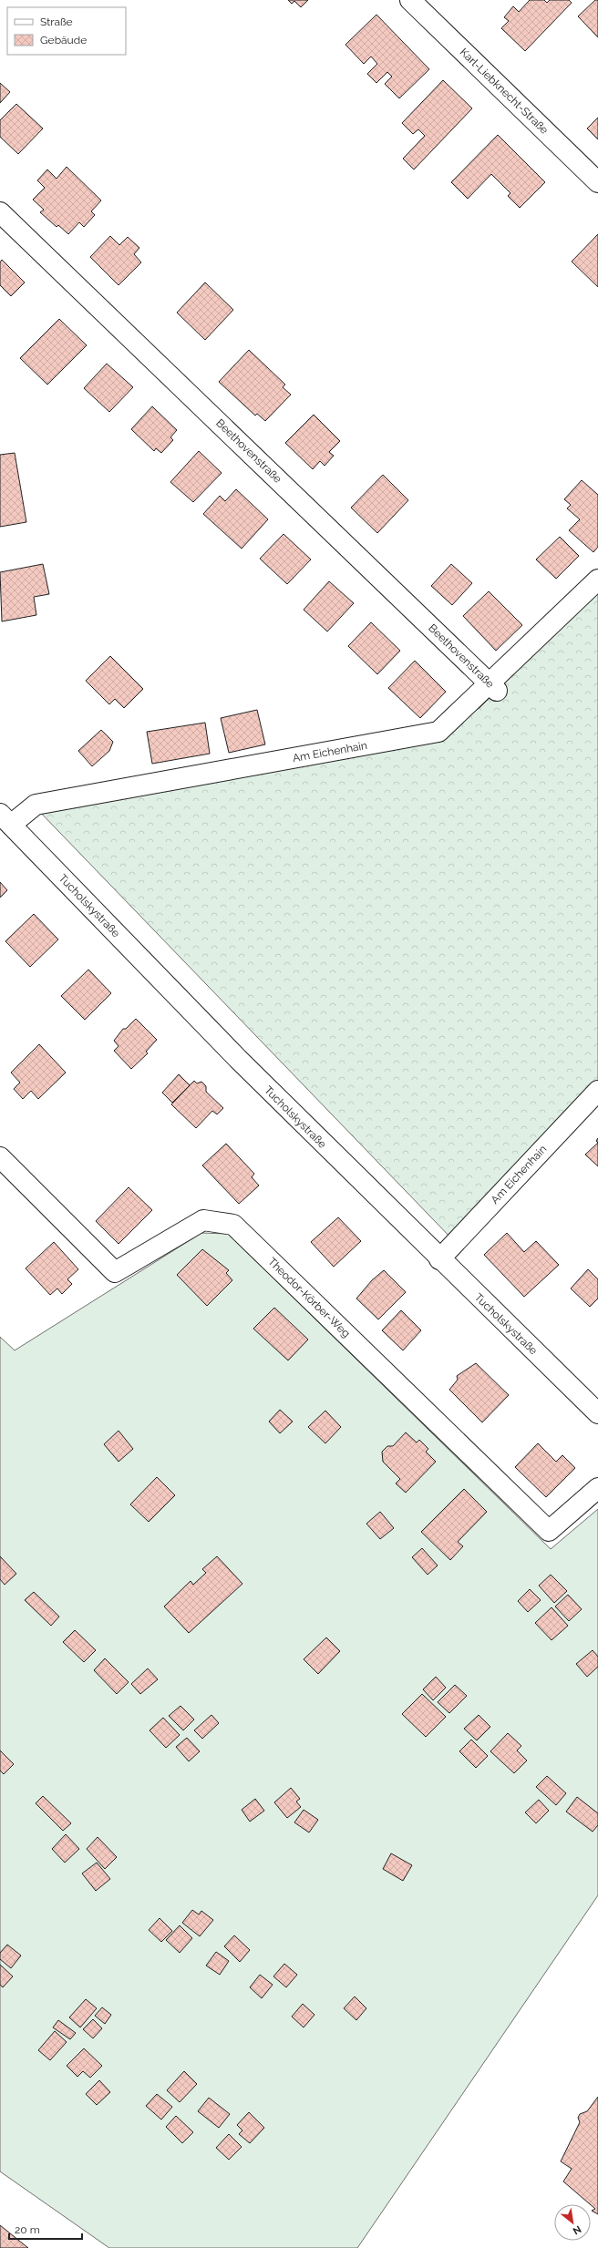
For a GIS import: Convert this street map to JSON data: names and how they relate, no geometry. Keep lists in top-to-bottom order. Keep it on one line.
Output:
{"streets":{"street":["Karl-Liebknecht-Straße","Beethovenstraße","Am Eichenhain","Tucholskystraße","Theodor-Körber-Weg"]},"crossings":[["Beethovenstraße","Am Eichenhain"],["Am Eichenhain","Tucholskystraße"]],"legend":["Straße","Gebäude"],"scale_bar":"20 m","north":"bottom right"}
